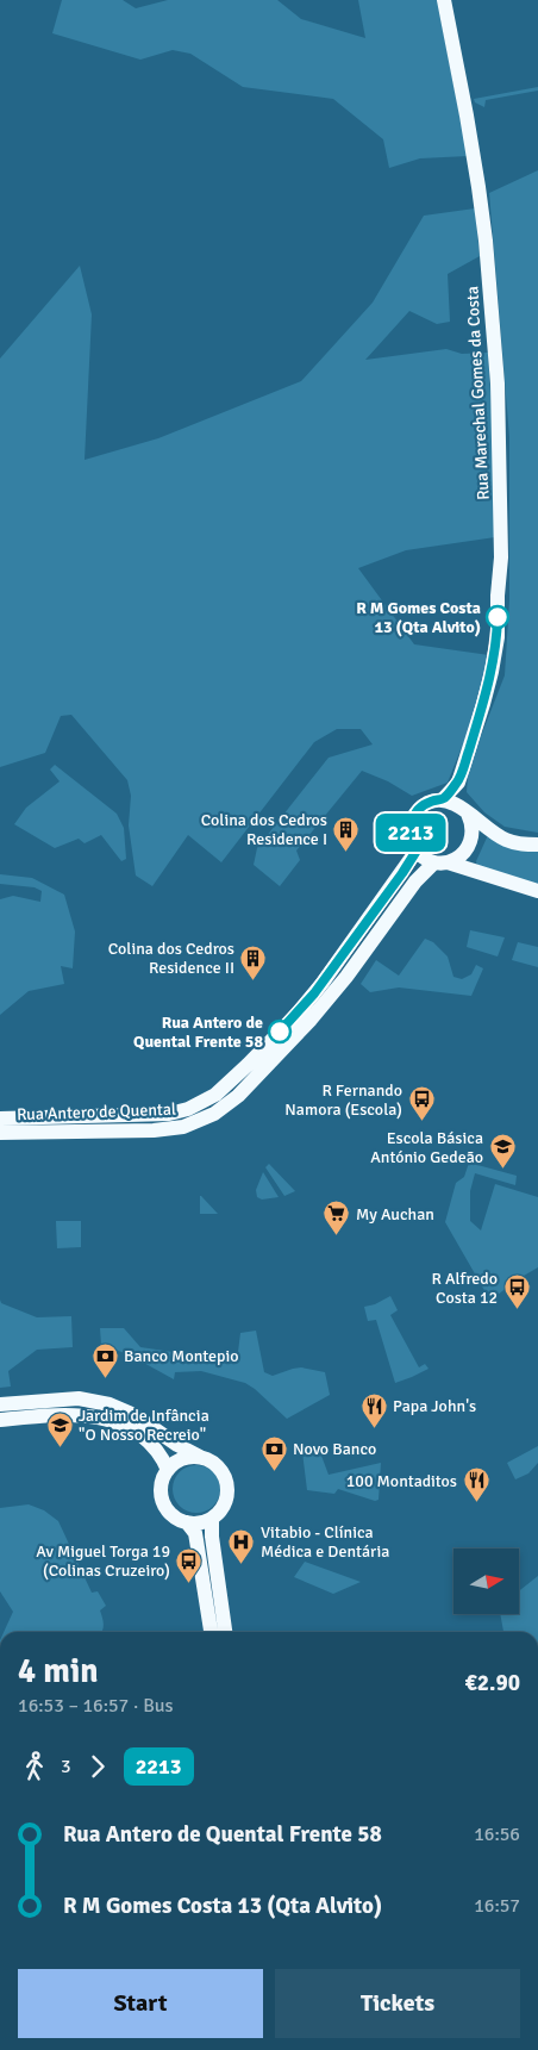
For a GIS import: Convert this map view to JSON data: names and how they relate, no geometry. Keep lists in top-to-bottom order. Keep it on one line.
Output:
{"streets":{"main road":["Rua Marechal Gomes da Costa","Rua Antero de Quental"]},"crossings":[["Rua Marechal Gomes da Costa","Rua Antero de Quental"]],"places":{"other":["R M Gomes Costa 13 (Qta Alvito)","Rua Antero de Quental Frente 58"],"building":["Colina dos Cedros Residence I","Colina dos Cedros Residence II"],"bus stop":["R Fernando Namora (Escola)","R Alfredo Costa 12","Av Miguel Torga 19 (Colinas Cruzeiro)"],"school or university":["Escola Básica António Gedeão","Jardim de Infância \"O Nosso Recreio\""],"supermarket":["My Auchan"],"bank":["Banco Montepio","Novo Banco"],"restaurant":["Papa John's","100 Montaditos"],"hospital":["Vitabio - Clínica Médica e Dentária"]},"lines":["bus line 2213"],"north":"right","page":{"on_map":"2213","heading":["4 min","16:53 – 16:57 · Bus","€2.90"],"legs":["3","2213"],"list":[{"name":"Rua Antero de Quental Frente 58","value":"16:56"},{"name":"R M Gomes Costa 13 (Qta Alvito)","value":"16:57"}],"buttons":["Start","Tickets"]}}
